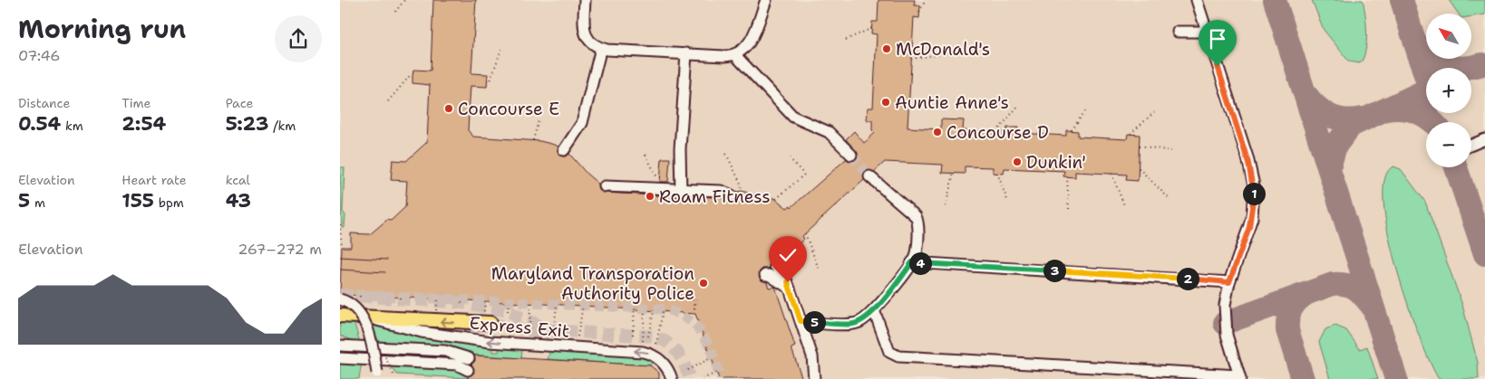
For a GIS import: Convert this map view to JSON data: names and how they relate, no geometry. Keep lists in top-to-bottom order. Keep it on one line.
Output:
{"streets":{"street":["Express Exit"]},"places":["McDonald's","Auntie Anne's","Concourse E","Concourse D","Dunkin'","Roam Fitness","Maryland Transporation Authority Police"],"north":"top left","page":{"heading":["Morning run","07:46"],"map_buttons":["+","−"],"stats":[["Distance","0.54 km"],["Time","2:54"],["Pace","5:23 /km"],["Elevation","5 m"],["Heart rate","155 bpm"],["kcal","43"]],"pins":["1","4","3","2","5"],"chart":["Elevation","267–272 m"]}}
